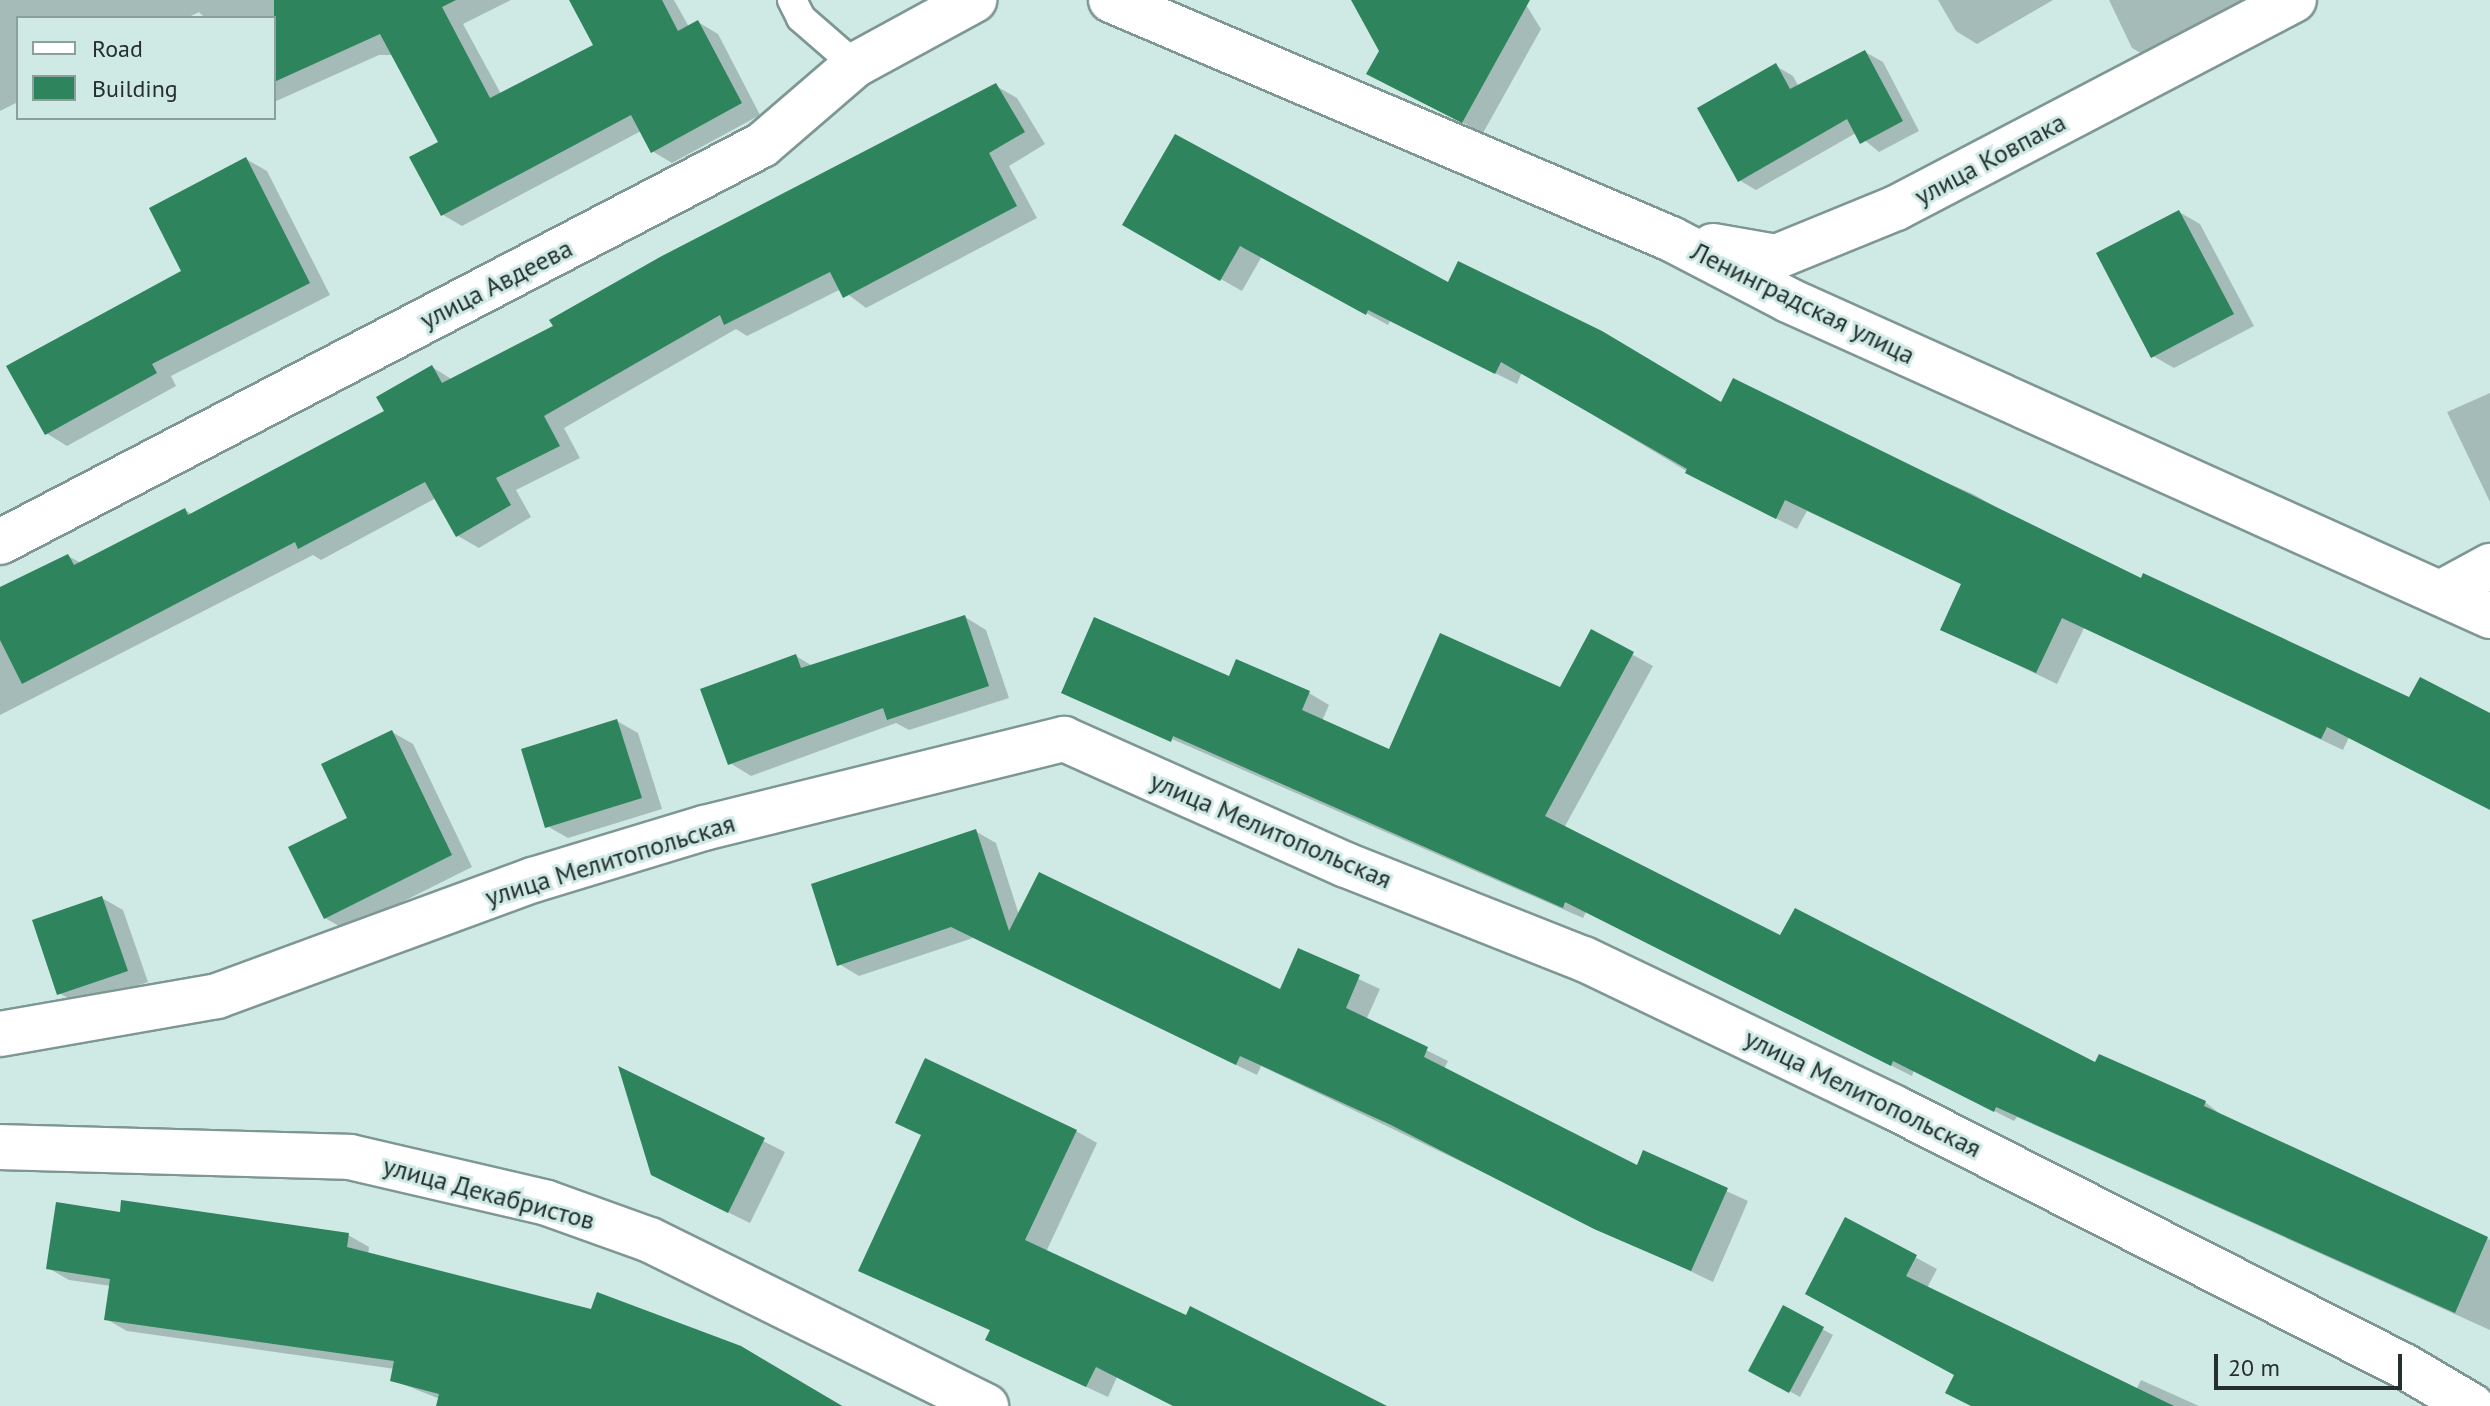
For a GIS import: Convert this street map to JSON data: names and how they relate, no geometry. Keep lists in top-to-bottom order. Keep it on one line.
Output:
{"streets":{"street":["улица Ковпака","улица Авдеева","Ленинградская улица","улица Мелитопольская","улица Декабристов"]},"crossings":[["улица Ковпака","Ленинградская улица"]],"legend":["Road","Building"],"scale_bar":"20 m"}
